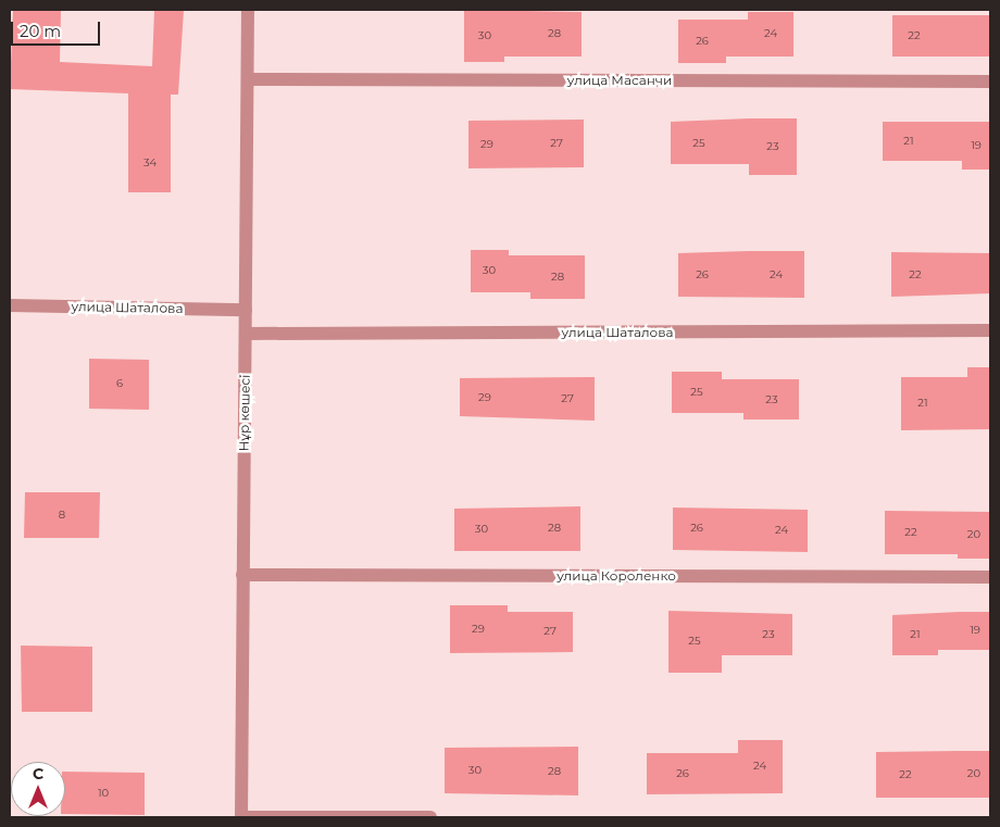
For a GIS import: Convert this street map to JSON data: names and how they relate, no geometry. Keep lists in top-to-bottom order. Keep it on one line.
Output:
{"streets":{"street":["улица Масанчи","улица Шаталова","Нұр көшесі","улица Короленко"]},"crossings":[["улица Масанчи","Нұр көшесі"],["улица Шаталова","Нұр көшесі"],["Нұр көшесі","улица Короленко"]],"house_numbers":["28","24","30","22","26","21","27","25","29","19","23","34","30","26","24","22","28","6","25","29","27","23","21","8","28","26","30","24","22","20","29","19","27","23","21","25","24","30","28","26","20","22","10"],"scale_bar":"20 m","north":"top"}
